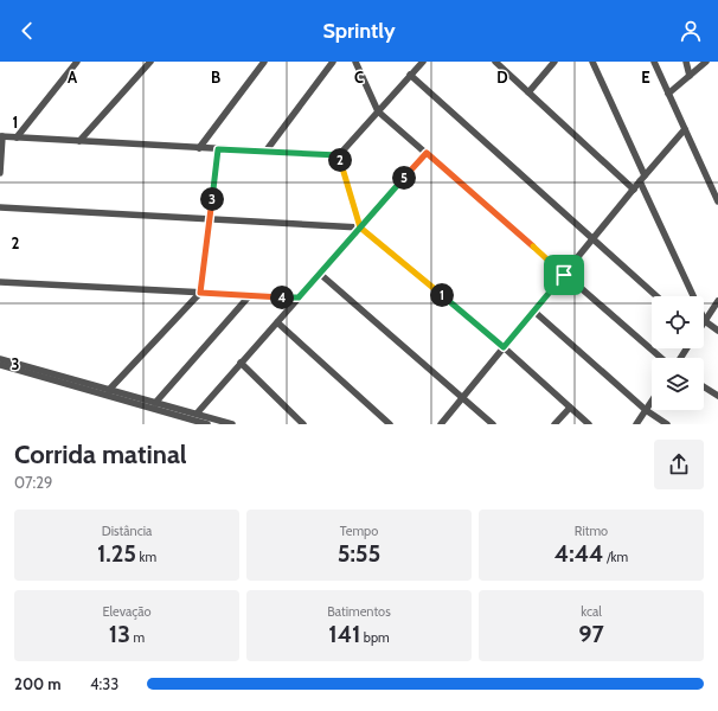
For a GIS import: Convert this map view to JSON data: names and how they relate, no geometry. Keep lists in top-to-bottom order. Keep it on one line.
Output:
{"page":{"header":"Sprintly","pins":["2","5","3","1","4"],"heading":["Corrida matinal","07:29"],"stats":[["Distância","1.25 km"],["Tempo","5:55"],["Ritmo","4:44 /km"],["Elevação","13 m"],["Batimentos","141 bpm"],["kcal","97"]],"list":[{"name":"200 m","note":"4:33"}]},"grid":{"columns":["A","B","C","D","E"],"rows":["1","2","3"]}}
